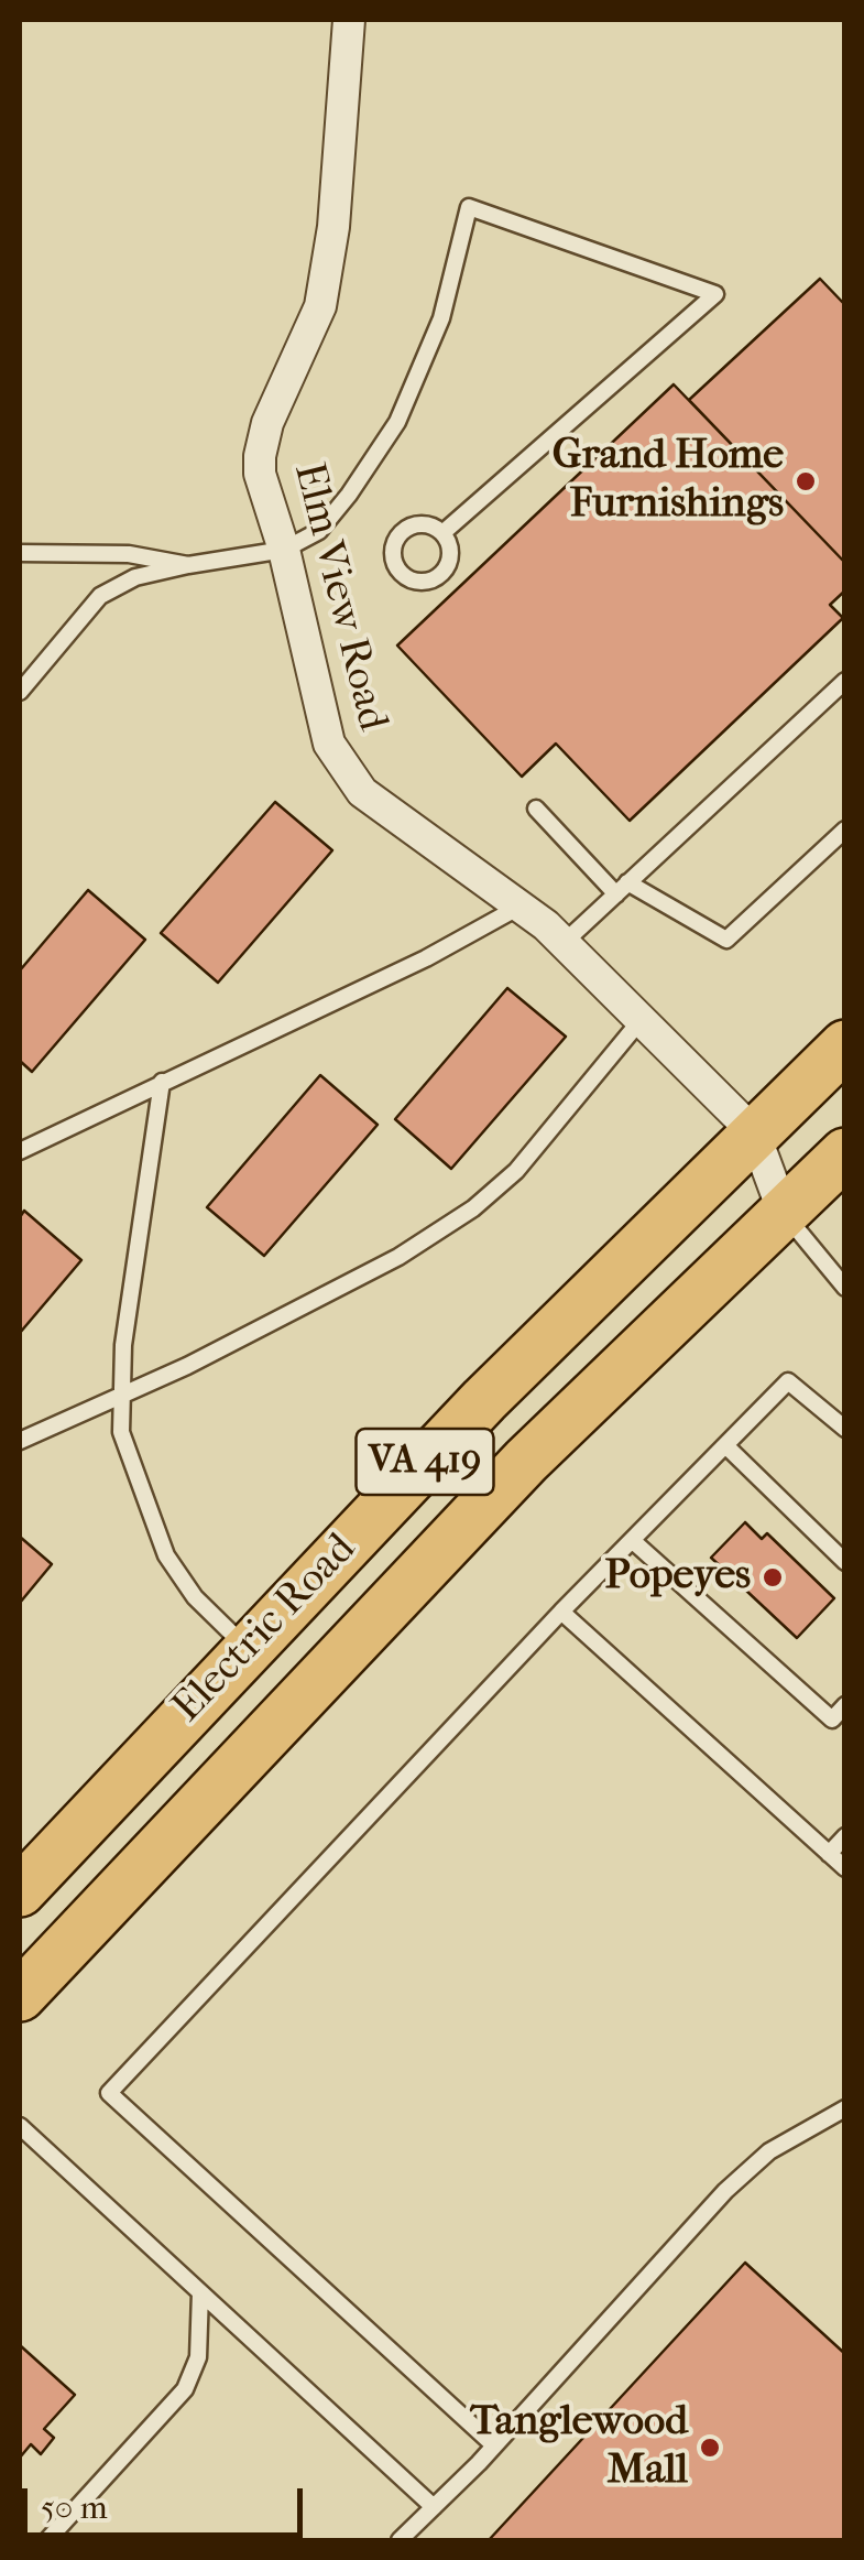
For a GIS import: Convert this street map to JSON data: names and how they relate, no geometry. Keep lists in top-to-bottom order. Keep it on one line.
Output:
{"streets":{"main road":["VA 419","Electric Road"],"street":["Elm View Road"]},"crossings":[["Elm View Road","Electric Road"]],"places":["Grand Home Furnishings","Popeyes","Tanglewood Mall"],"scale_bar":"50 m"}
